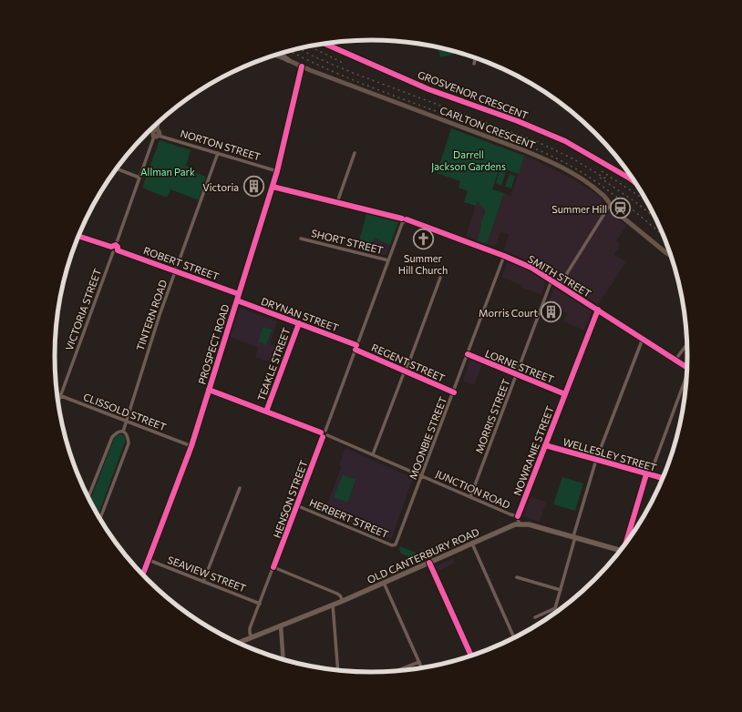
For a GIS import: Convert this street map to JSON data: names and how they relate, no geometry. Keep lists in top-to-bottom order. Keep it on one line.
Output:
{"streets":{"main road":["CARLTON CRESCENT","NORTON STREET","OLD CANTERBURY ROAD"],"street":["GROSVENOR CRESCENT","SHORT STREET","ROBERT STREET","SMITH STREET","VICTORIA STREET","DRYNAN STREET","TINTERN ROAD","PROSPECT ROAD","REGENT STREET","TEAKLE STREET","LORNE STREET","CLISSOLD STREET","MORRIS STREET","MOONBIE STREET","NOWRANIE STREET","WELLESLEY STREET","JUNCTION ROAD","HENSON STREET","HERBERT STREET","SEAVIEW STREET"]},"crossings":[["CARLTON CRESCENT","PROSPECT ROAD"],["NORTON STREET","TINTERN ROAD"],["NORTON STREET","PROSPECT ROAD"],["ROBERT STREET","VICTORIA STREET"],["ROBERT STREET","TINTERN ROAD"],["ROBERT STREET","PROSPECT ROAD"],["SMITH STREET","PROSPECT ROAD"],["SMITH STREET","MORRIS STREET"],["SMITH STREET","MOONBIE STREET"],["SMITH STREET","NOWRANIE STREET"],["VICTORIA STREET","CLISSOLD STREET"],["DRYNAN STREET","PROSPECT ROAD"],["DRYNAN STREET","TEAKLE STREET"],["TINTERN ROAD","CLISSOLD STREET"],["PROSPECT ROAD","CLISSOLD STREET"],["PROSPECT ROAD","SEAVIEW STREET"],["REGENT STREET","MOONBIE STREET"],["LORNE STREET","MORRIS STREET"],["LORNE STREET","MOONBIE STREET"],["LORNE STREET","NOWRANIE STREET"],["MORRIS STREET","JUNCTION ROAD"],["MOONBIE STREET","JUNCTION ROAD"],["MOONBIE STREET","HERBERT STREET"],["NOWRANIE STREET","WELLESLEY STREET"],["NOWRANIE STREET","JUNCTION ROAD"],["NOWRANIE STREET","OLD CANTERBURY ROAD"],["JUNCTION ROAD","HENSON STREET"],["JUNCTION ROAD","OLD CANTERBURY ROAD"],["HENSON STREET","HERBERT STREET"],["HENSON STREET","OLD CANTERBURY ROAD"],["HENSON STREET","SEAVIEW STREET"]],"parks":["Darrell Jackson Gardens","Allman Park"],"places":{"building":["Victoria","Morris Court"],"station":["Summer Hill"],"church":["Summer Hill Church"]}}
